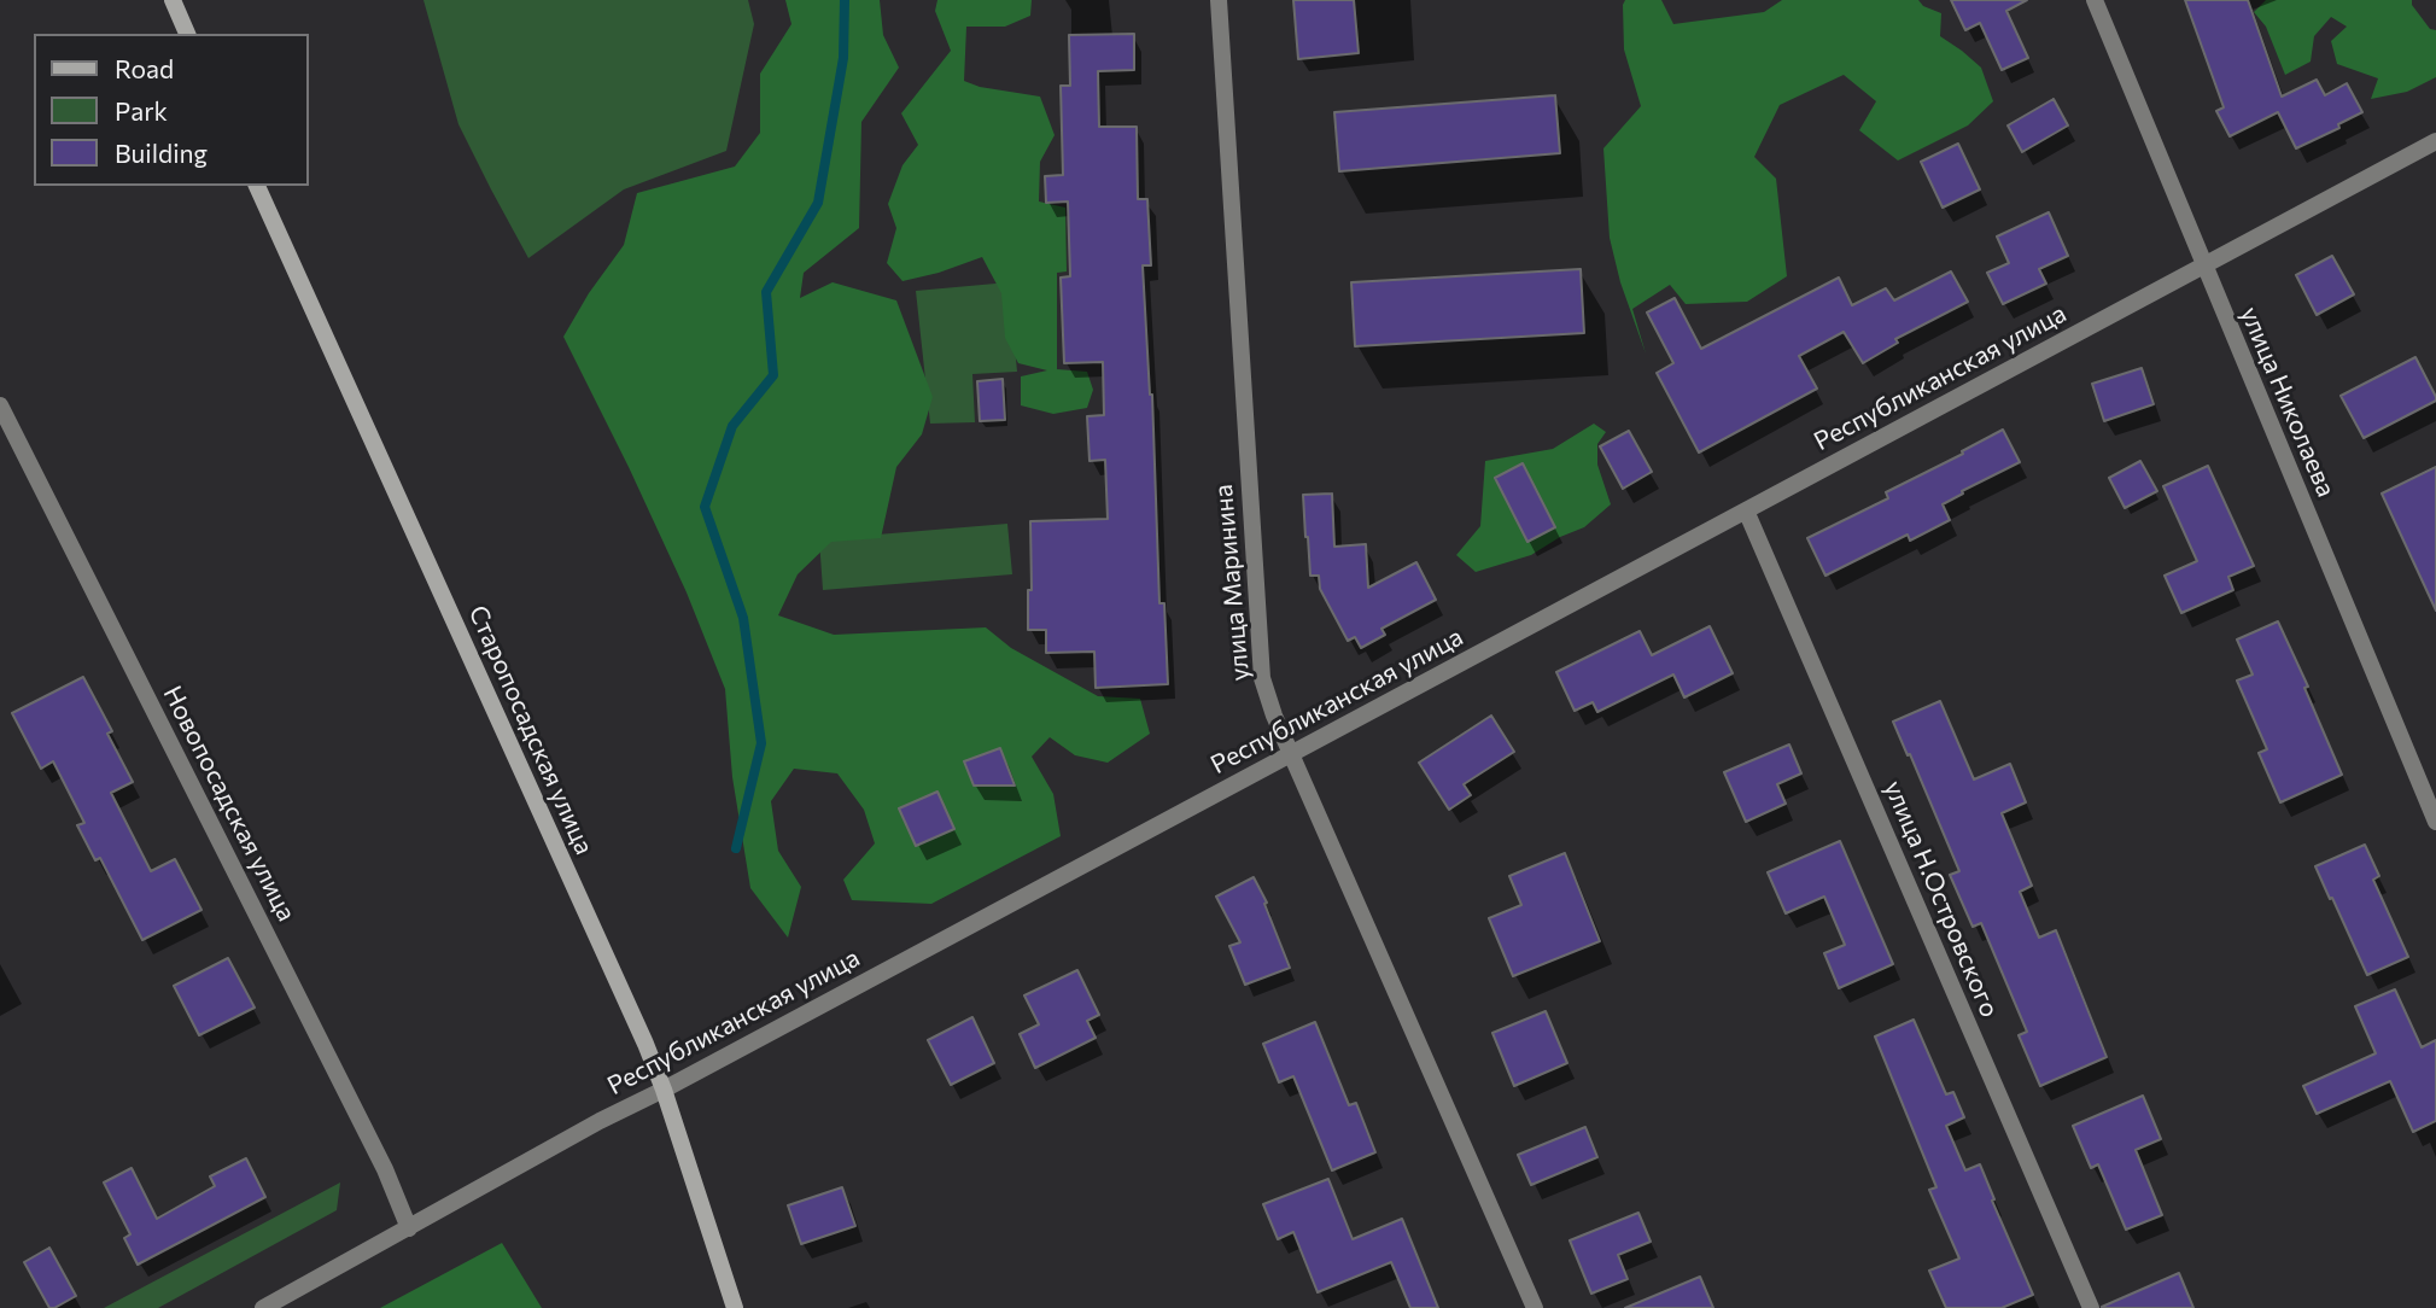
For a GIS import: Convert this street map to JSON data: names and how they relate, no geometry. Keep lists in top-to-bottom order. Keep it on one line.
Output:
{"streets":{"main road":["Старопосадская улица"],"street":["Республиканская улица","улица Николаева","улица Маринина","Новопосадская улица","улица Н.Островского"]},"crossings":[["Республиканская улица","улица Николаева"],["Республиканская улица","улица Маринина"],["Республиканская улица","Старопосадская улица"],["Республиканская улица","Новопосадская улица"],["Республиканская улица","улица Н.Островского"]],"legend":["Road","Park","Building"]}
